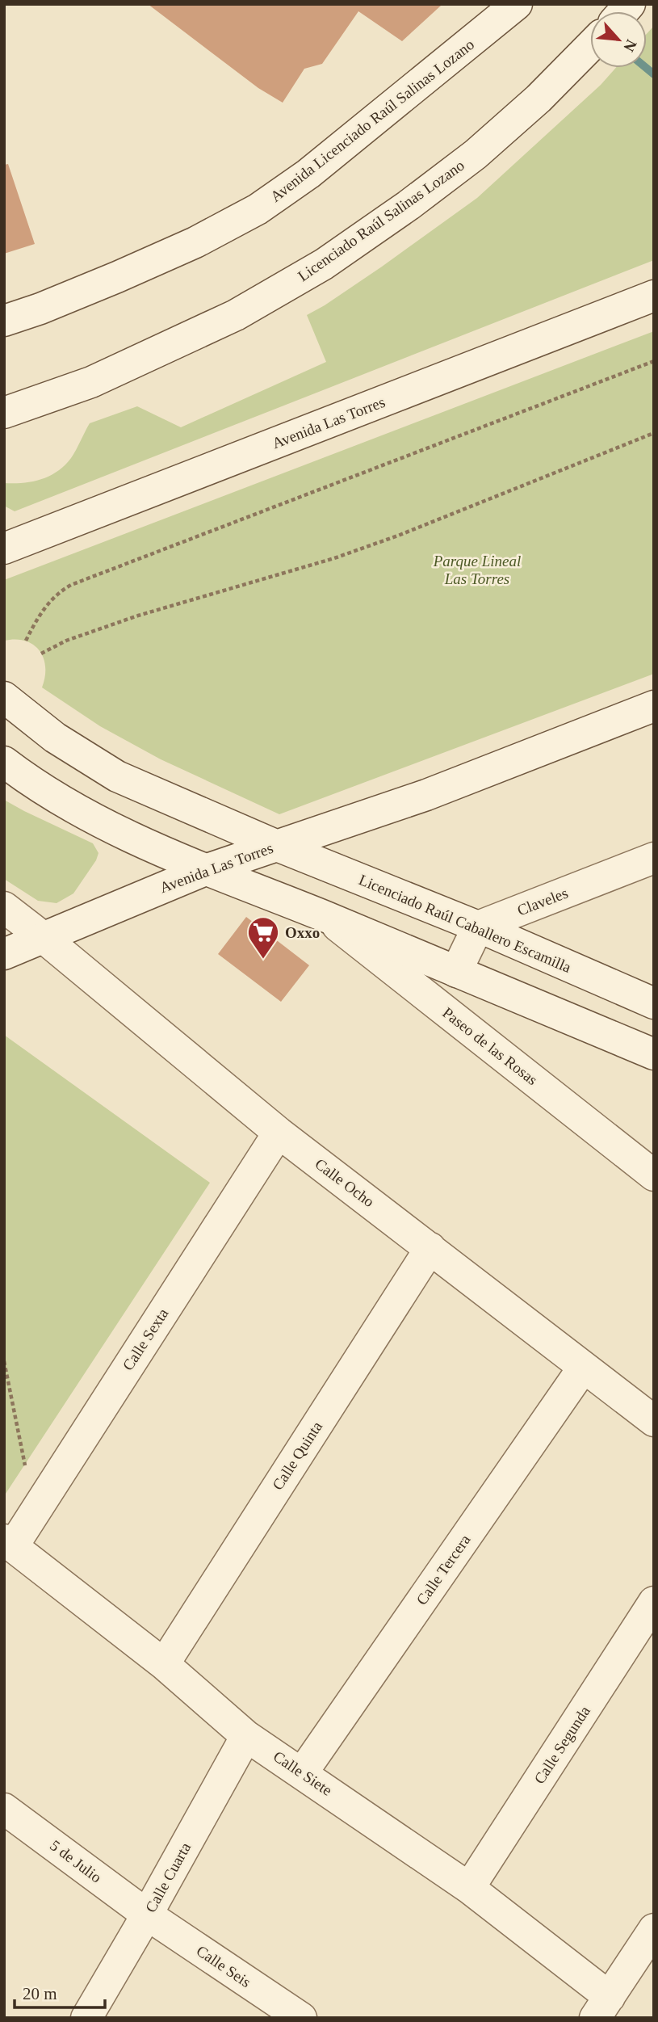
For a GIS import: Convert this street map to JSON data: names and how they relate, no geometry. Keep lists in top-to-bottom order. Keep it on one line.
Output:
{"streets":{"street":["Avenida Licenciado Raúl Salinas Lozano","Licenciado Raúl Salinas Lozano","Avenida Las Torres","Claveles","Licenciado Raúl Caballero Escamilla","Paseo de las Rosas","Calle Ocho","Calle Sexta","Calle Quinta","Calle Tercera","Calle Segunda","Calle Siete","5 de Julio","Calle Cuarta","Calle Seis"]},"crossings":[["Avenida Las Torres","Licenciado Raúl Caballero Escamilla"],["Avenida Las Torres","Calle Ocho"],["Claveles","Licenciado Raúl Caballero Escamilla"],["Calle Ocho","Calle Sexta"],["Calle Ocho","Calle Quinta"],["Calle Ocho","Calle Tercera"],["Calle Sexta","Calle Siete"],["Calle Quinta","Calle Siete"],["Calle Tercera","Calle Siete"],["Calle Segunda","Calle Siete"],["Calle Siete","Calle Cuarta"],["5 de Julio","Calle Cuarta"],["5 de Julio","Calle Seis"],["Calle Cuarta","Calle Seis"]],"parks":["Parque Lineal Las Torres"],"places":{"supermarket":["Oxxo"]},"scale_bar":"20 m","north":"bottom right"}
